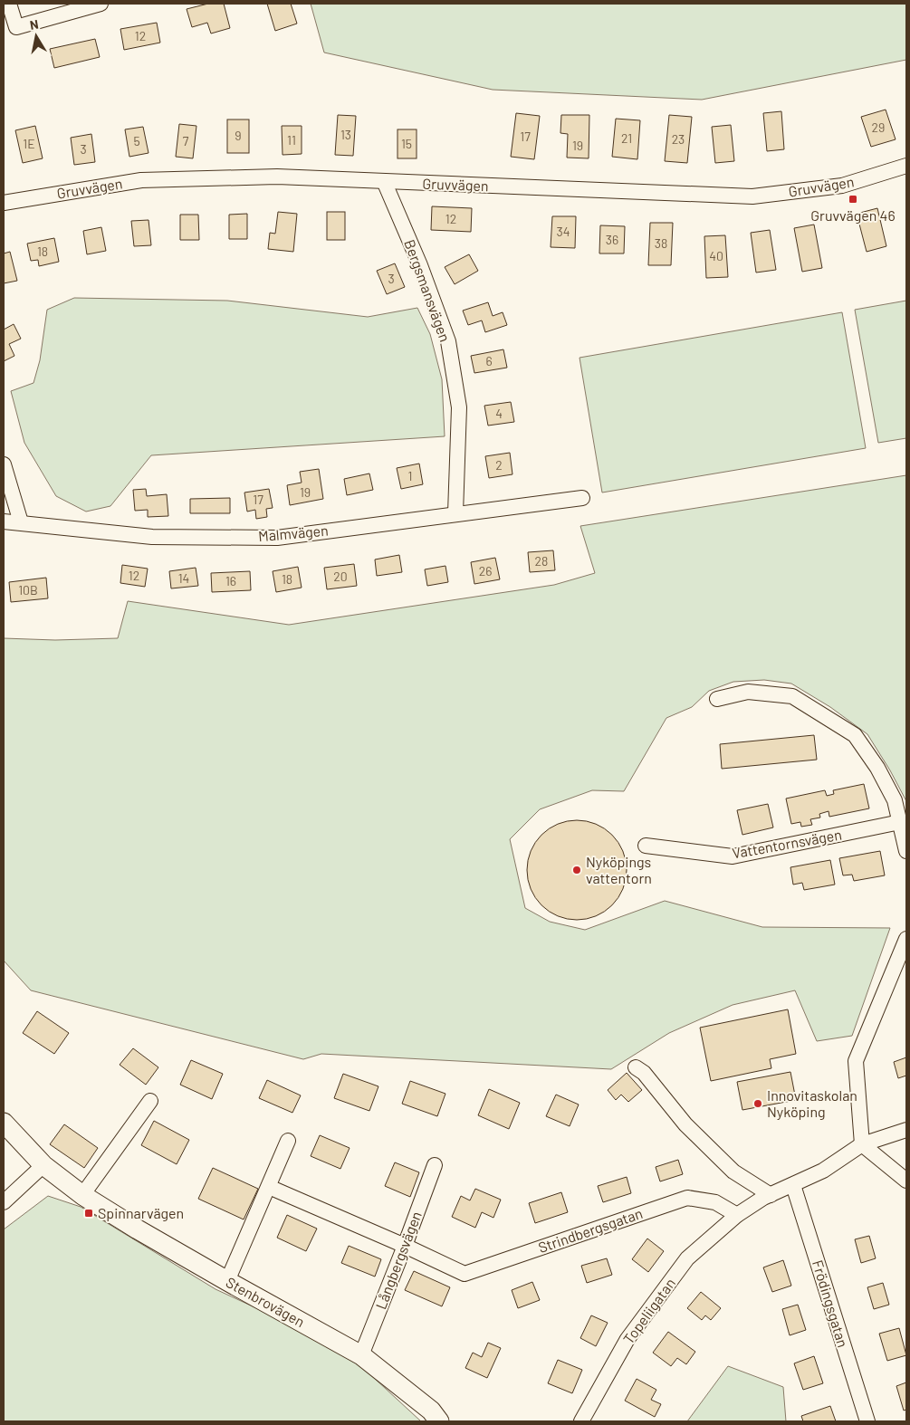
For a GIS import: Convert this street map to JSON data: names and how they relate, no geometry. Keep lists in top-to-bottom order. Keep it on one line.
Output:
{"streets":{"street":["Gruvvägen","Bergsmansvägen","Malmvägen","Vattentornsvägen","Strindbergsgatan","Långbergsvägen","Stenbrovägen","Frödingsgatan","Topeliigatan"]},"crossings":[["Gruvvägen","Bergsmansvägen"],["Bergsmansvägen","Malmvägen"],["Strindbergsgatan","Långbergsvägen"],["Strindbergsgatan","Topeliigatan"],["Långbergsvägen","Stenbrovägen"]],"places":{"transit":["Gruvvägen 46","Spinnarvägen"],"other":["Nyköpings vattentorn","Innovitaskolan Nyköping"]},"house_numbers":["12","29","13","9","17","21","23","11","5","7","1E","15","19","3","12","34","36","38","18","40","3","6","4","2","1","19","17","28","26","12","20","14","18","16","10B"],"north":"top"}
